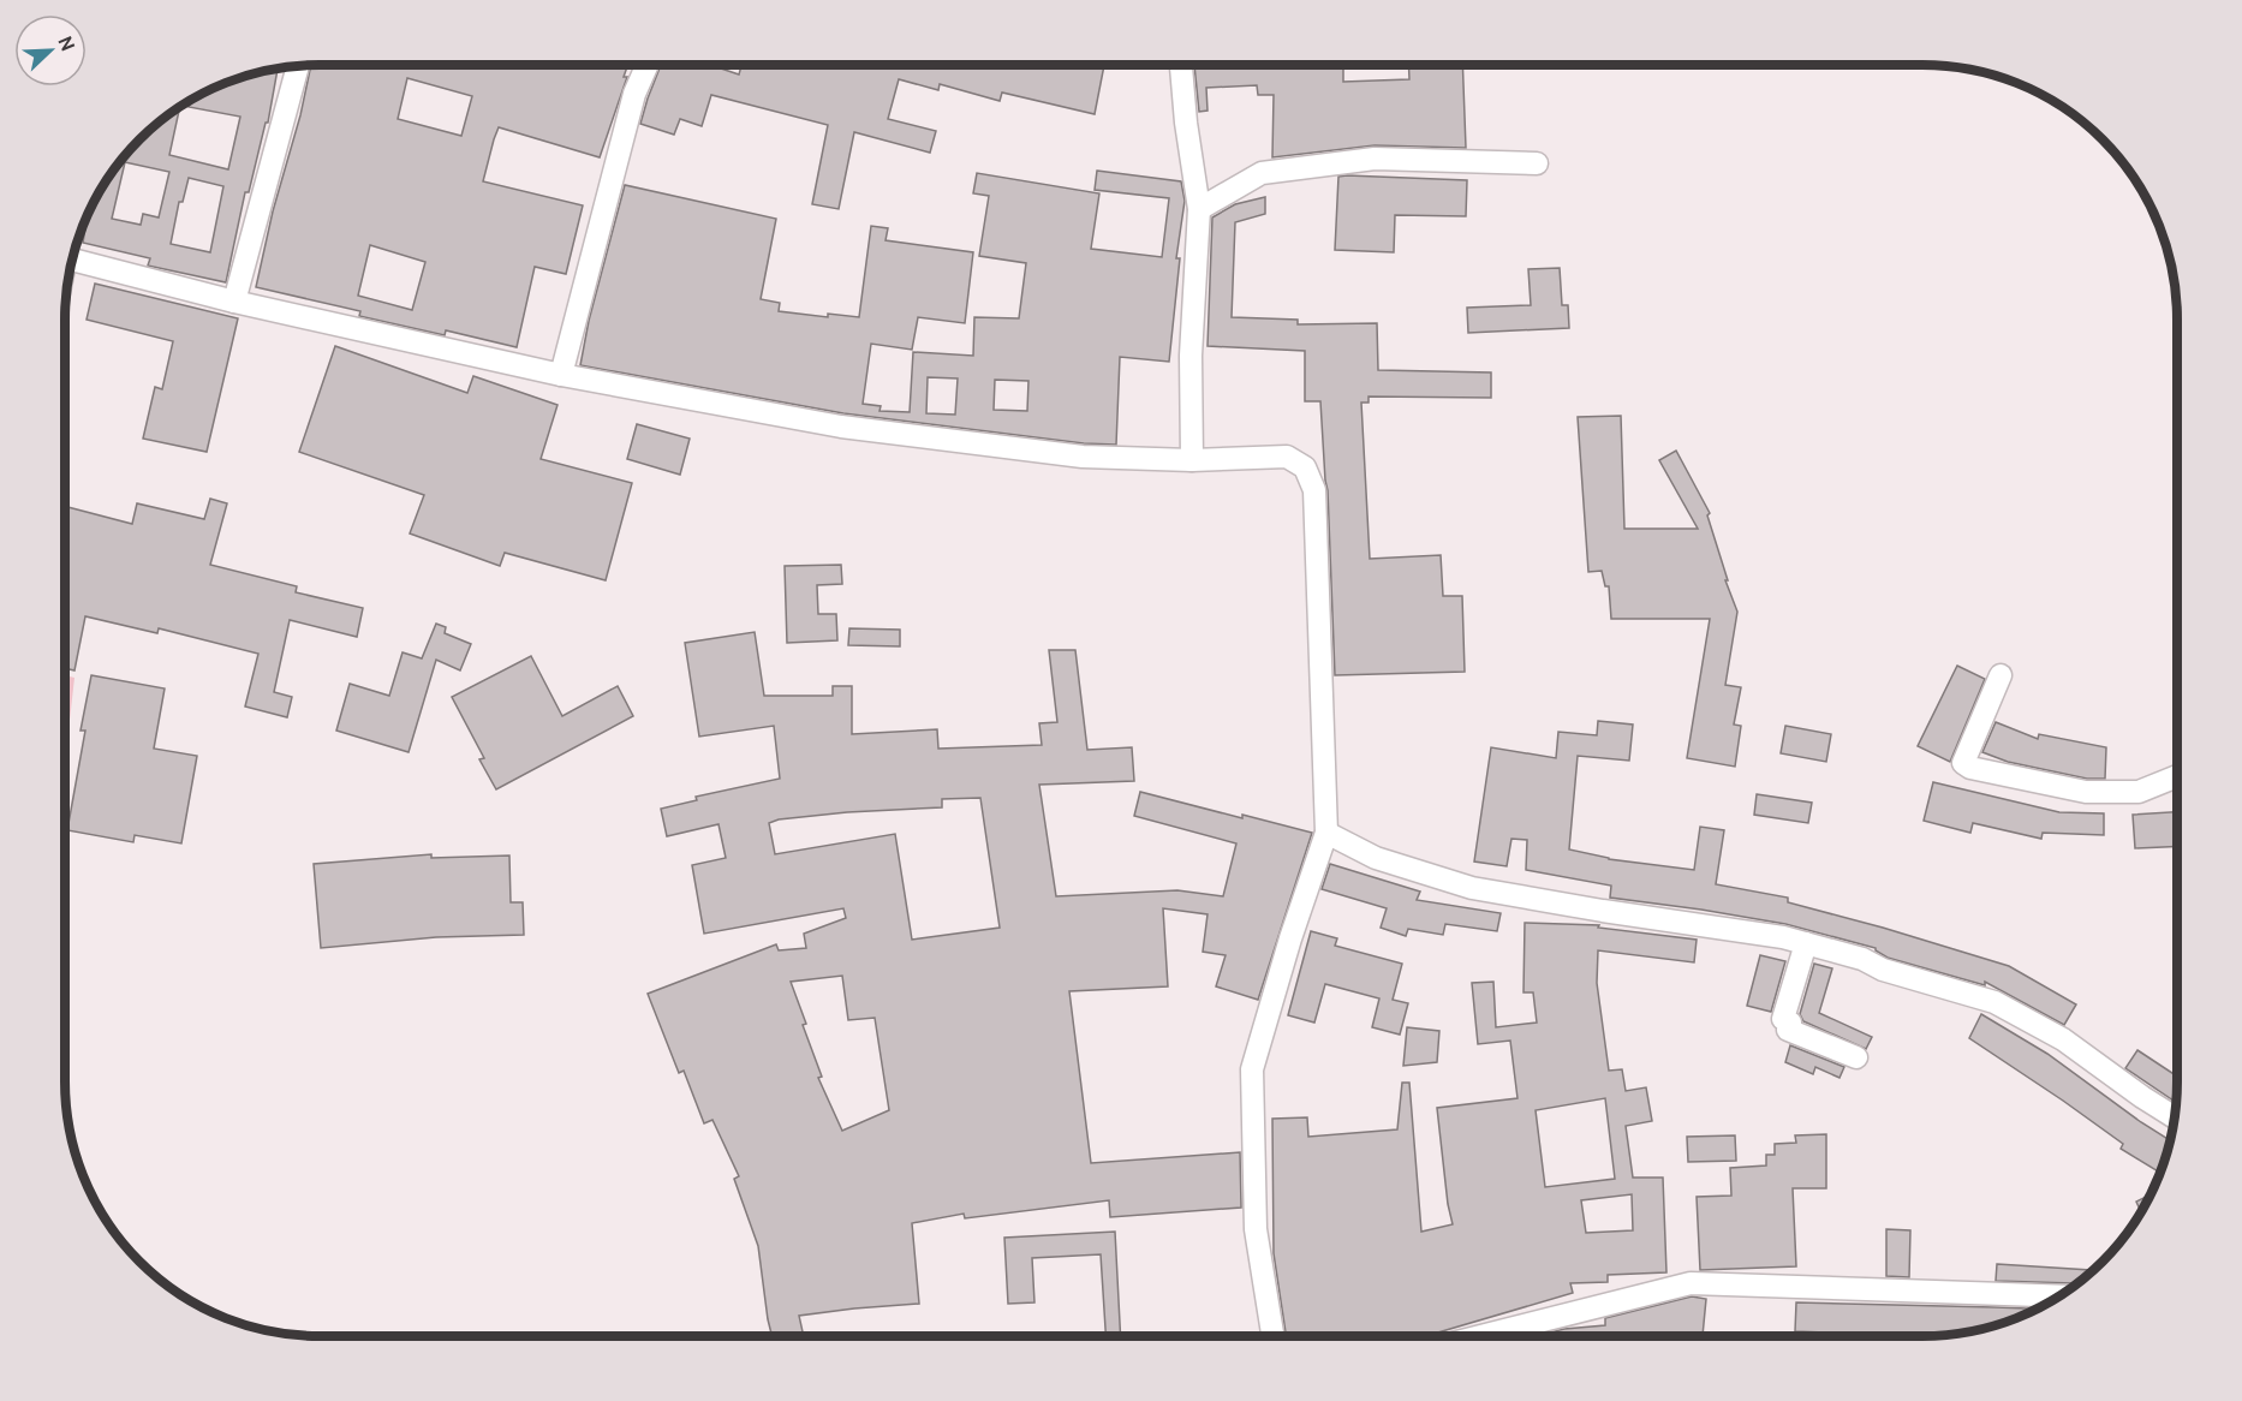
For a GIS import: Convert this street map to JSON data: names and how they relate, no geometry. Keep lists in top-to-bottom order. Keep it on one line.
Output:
{"north":"top right"}
